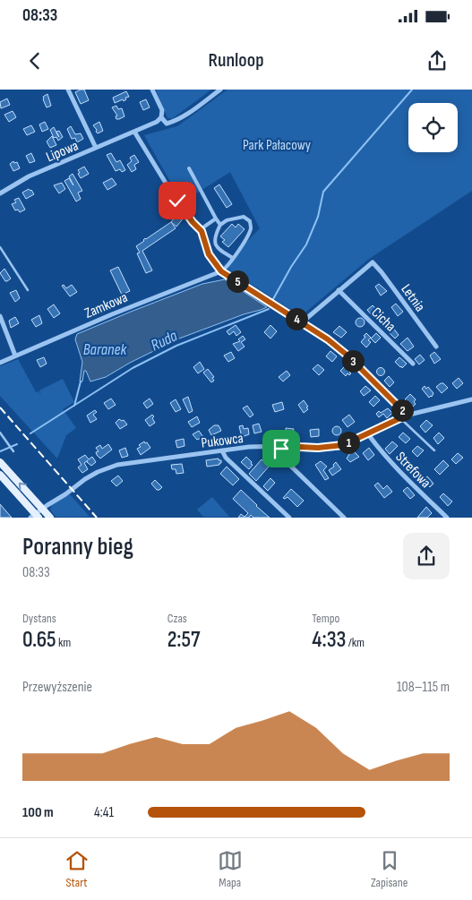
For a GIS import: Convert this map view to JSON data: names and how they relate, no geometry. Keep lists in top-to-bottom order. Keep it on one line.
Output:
{"streets":{"street":["Lipowa","Letnia","Zamkowa","Cicha","Pukowca","Strefowa"]},"crossings":[["Letnia","Cicha"],["Pukowca","Strefowa"]],"water":["Ruda","Baranek"],"parks":["Park Pałacowy"],"page":{"status":"08:33","header":"Runloop","pins":["5","4","3","2","1"],"heading":["Poranny bieg","08:33"],"stats":[["Dystans","0.65 km"],["Czas","2:57"],["Tempo","4:33 /km"]],"chart":["Przewyższenie","108–115 m"],"list":[{"name":"100 m","note":"4:41"}],"tabs":["Start","Mapa","Zapisane"]}}
